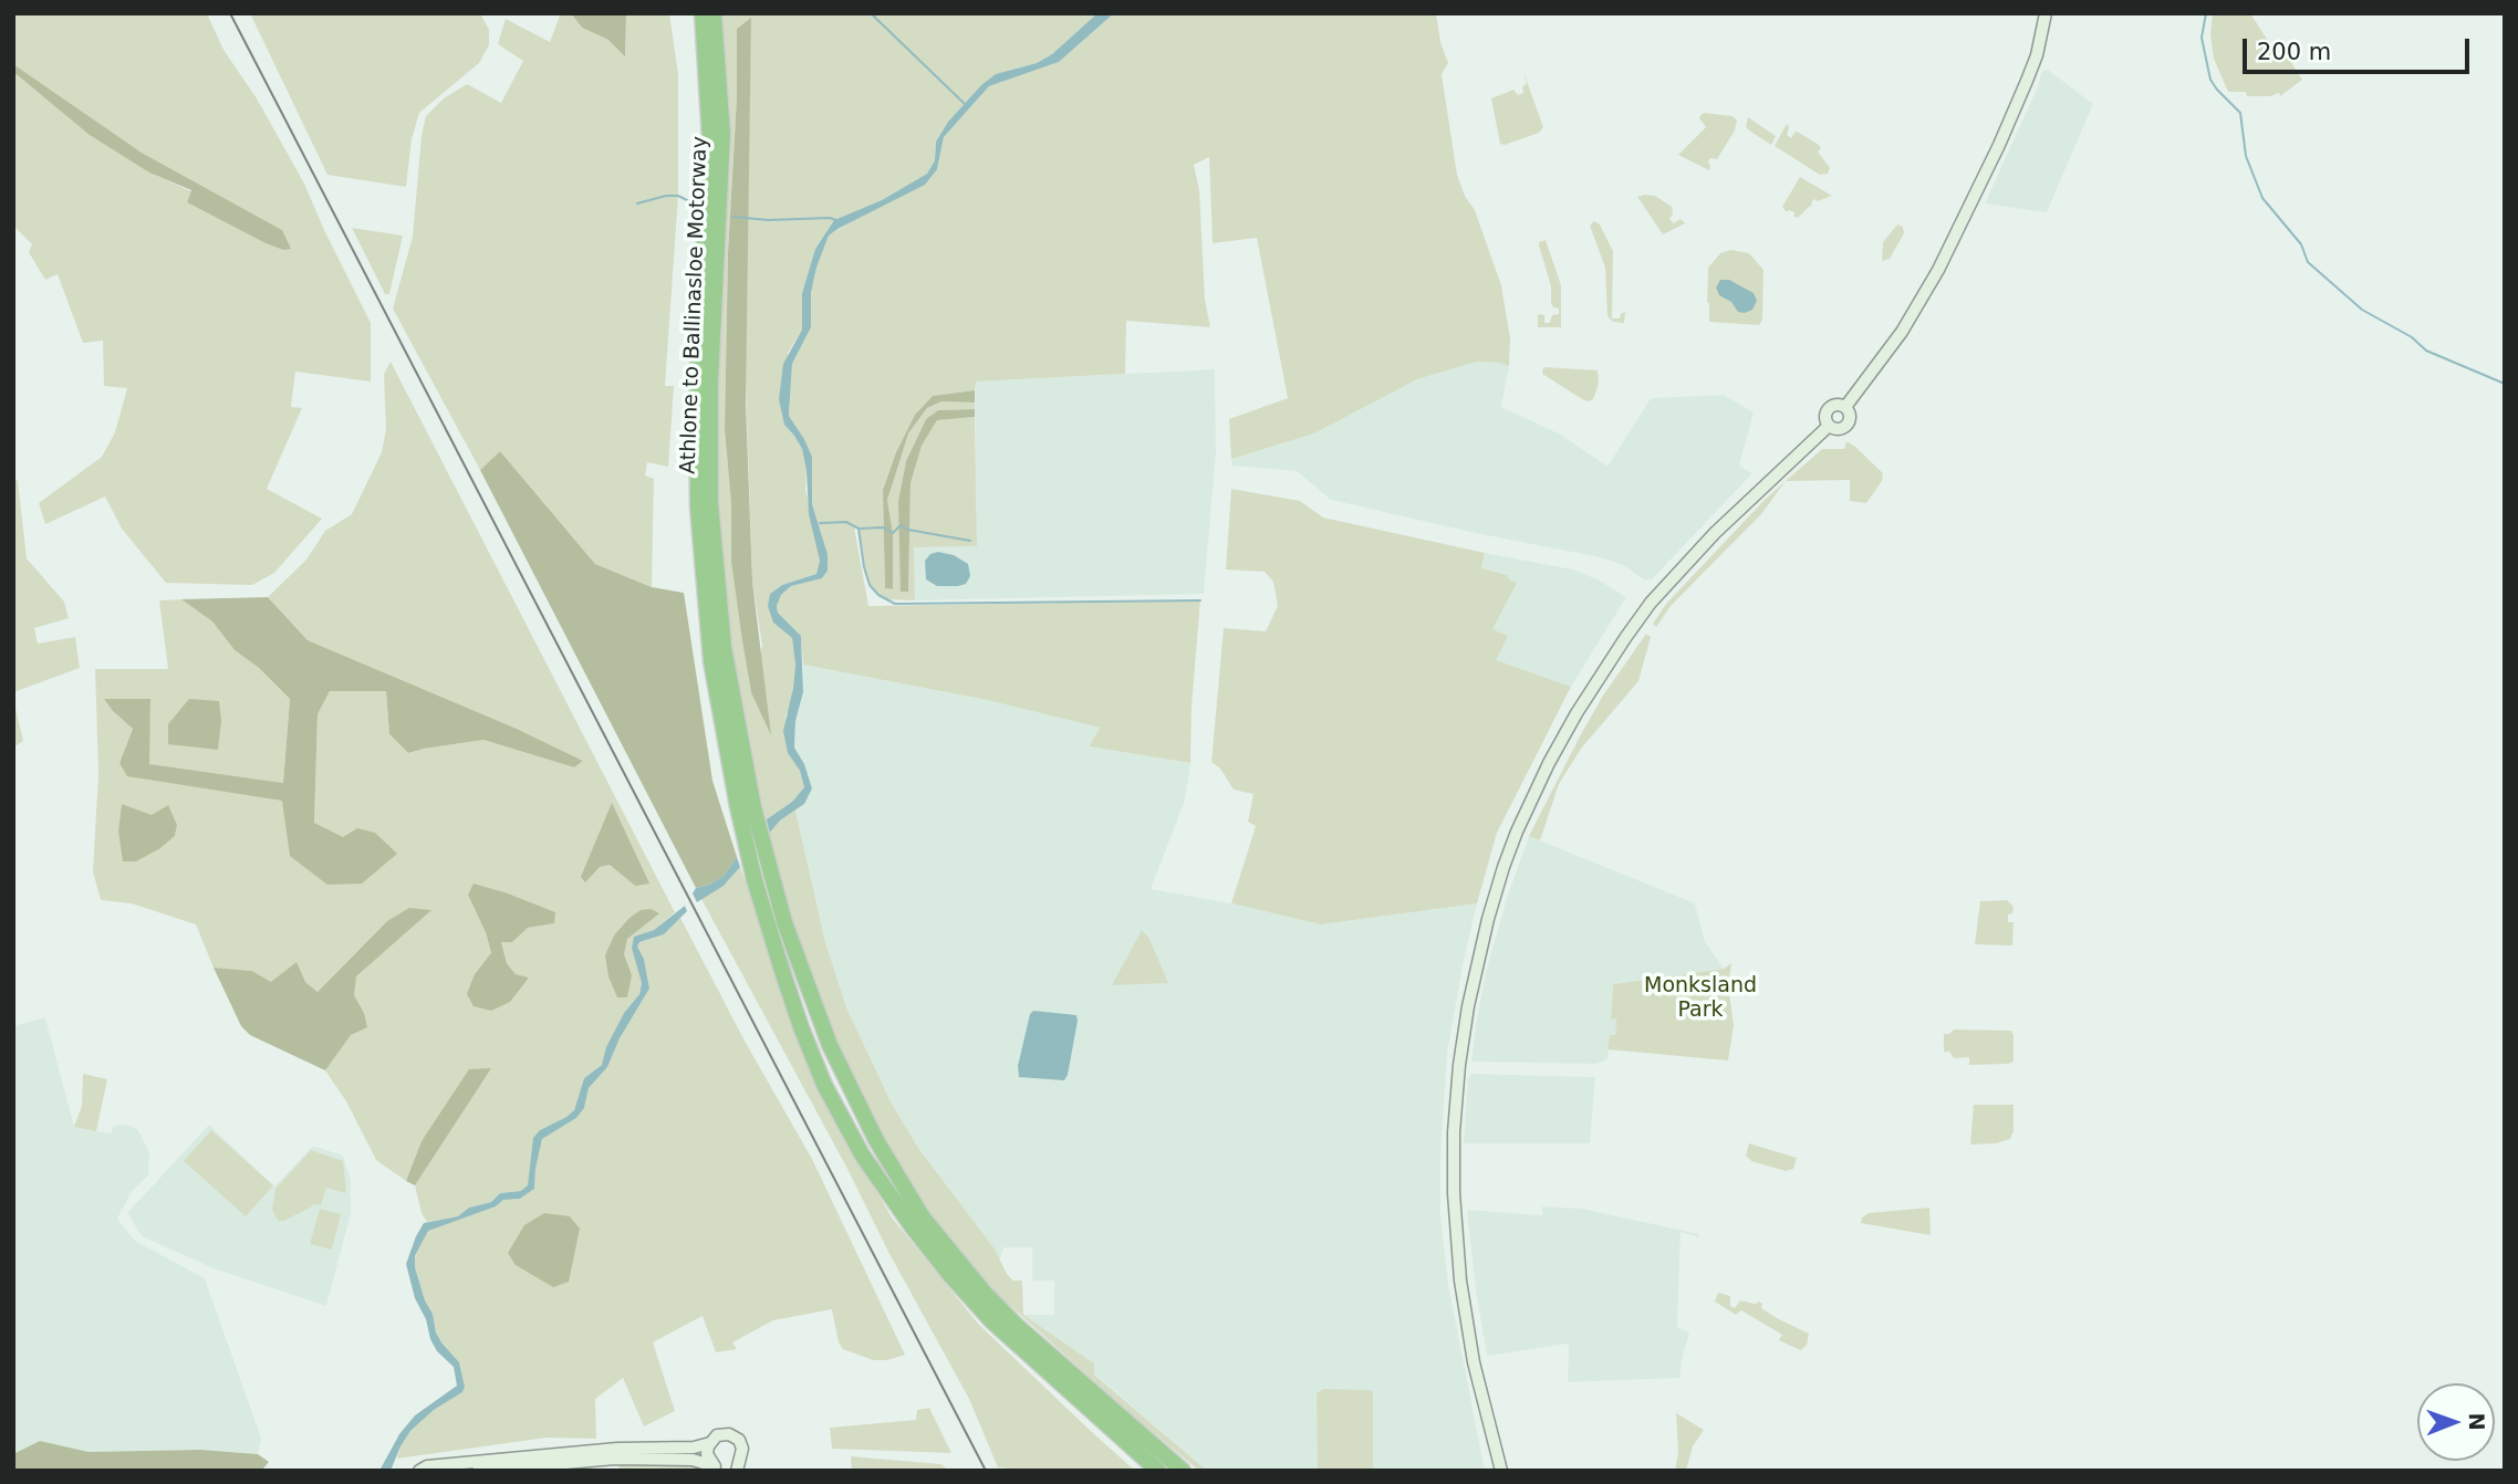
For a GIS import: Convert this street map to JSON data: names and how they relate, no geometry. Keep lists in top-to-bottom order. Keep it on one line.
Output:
{"streets":{"highway":["Athlone to Ballinasloe Motorway"]},"parks":["Monksland Park"],"scale_bar":"200 m","north":"right"}
